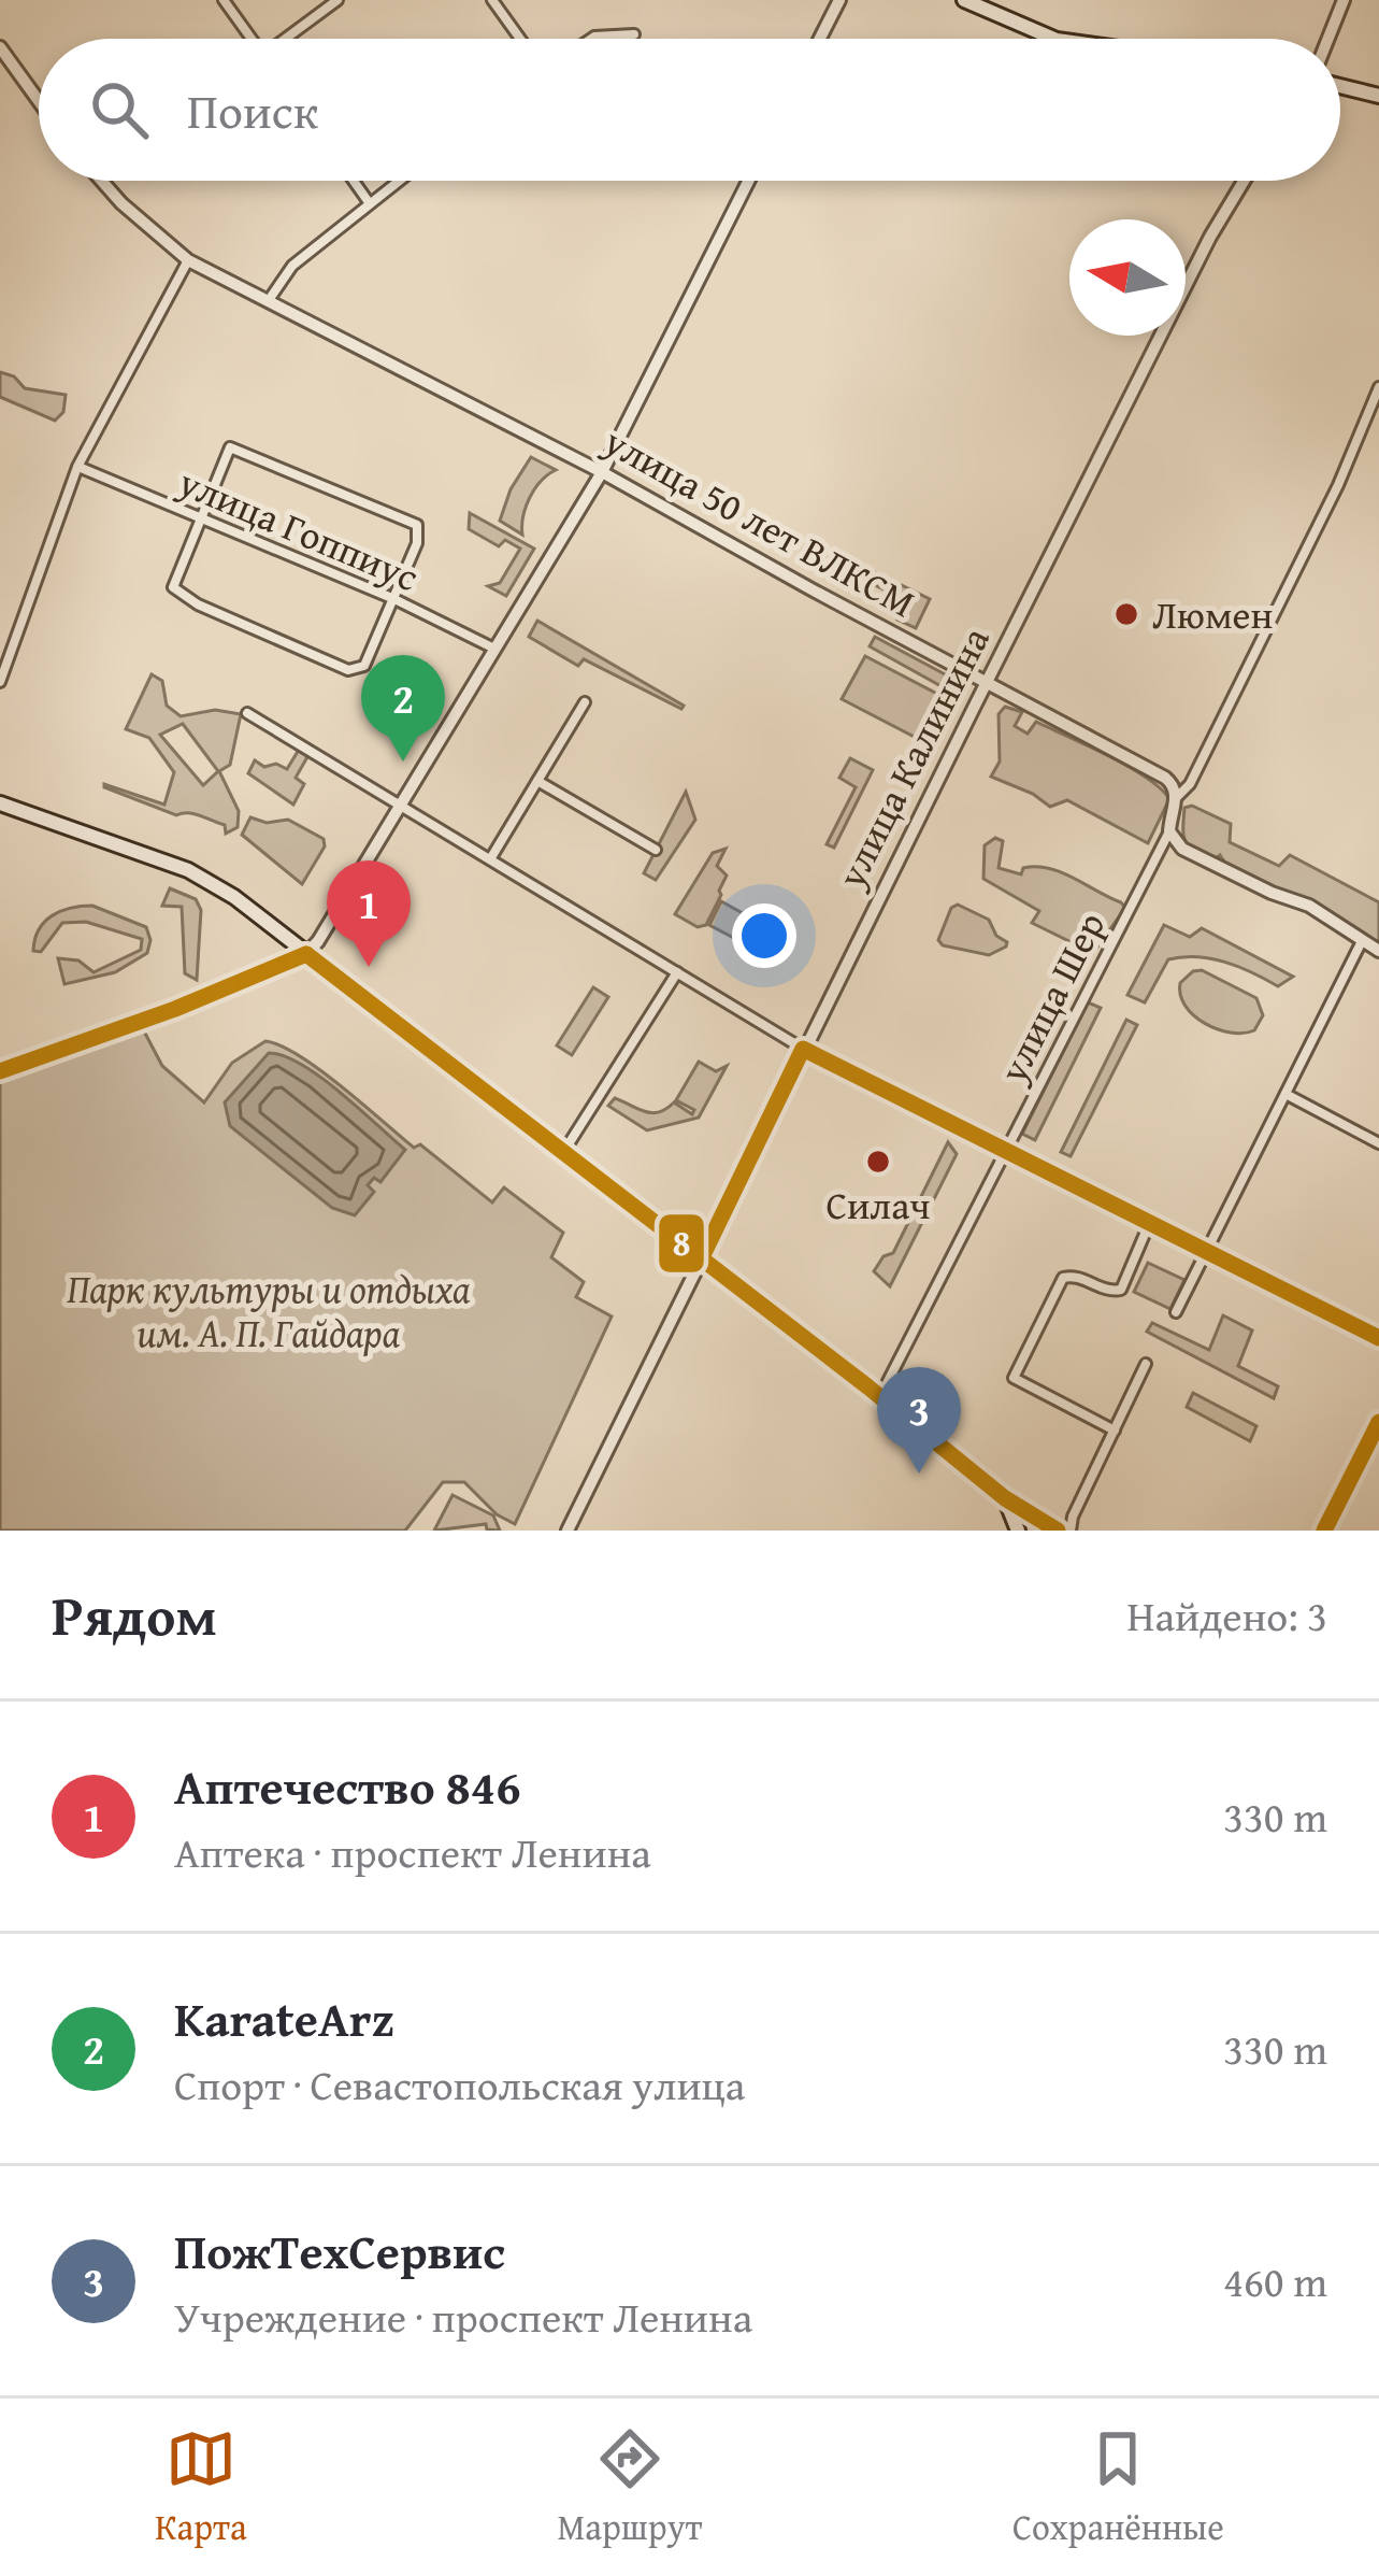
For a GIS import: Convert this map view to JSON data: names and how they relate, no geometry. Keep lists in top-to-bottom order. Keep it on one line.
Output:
{"streets":{"street":["улица 50 лет ВЛКСМ","улица Гоппиус","улица Калинина","улица Шер"]},"crossings":[["улица 50 лет ВЛКСМ","улица Калинина"]],"parks":["Парк культуры и отдыха им. А. П. Гайдара"],"places":["Люмен","Силач"],"lines":["transit line 8"],"north":"left","page":{"search":"Поиск","pins":["2","1","3"],"heading":["Рядом","Найдено: 3"],"list":[{"mark":"1","name":"Аптечество 846","note":"Аптека · проспект Ленина","value":"330 m"},{"mark":"2","name":"KarateArz","note":"Спорт · Севастопольская улица","value":"330 m"},{"mark":"3","name":"ПожТехСервис","note":"Учреждение · проспект Ленина","value":"460 m"}],"nav":["Карта","Маршрут","Сохранённые"]}}
